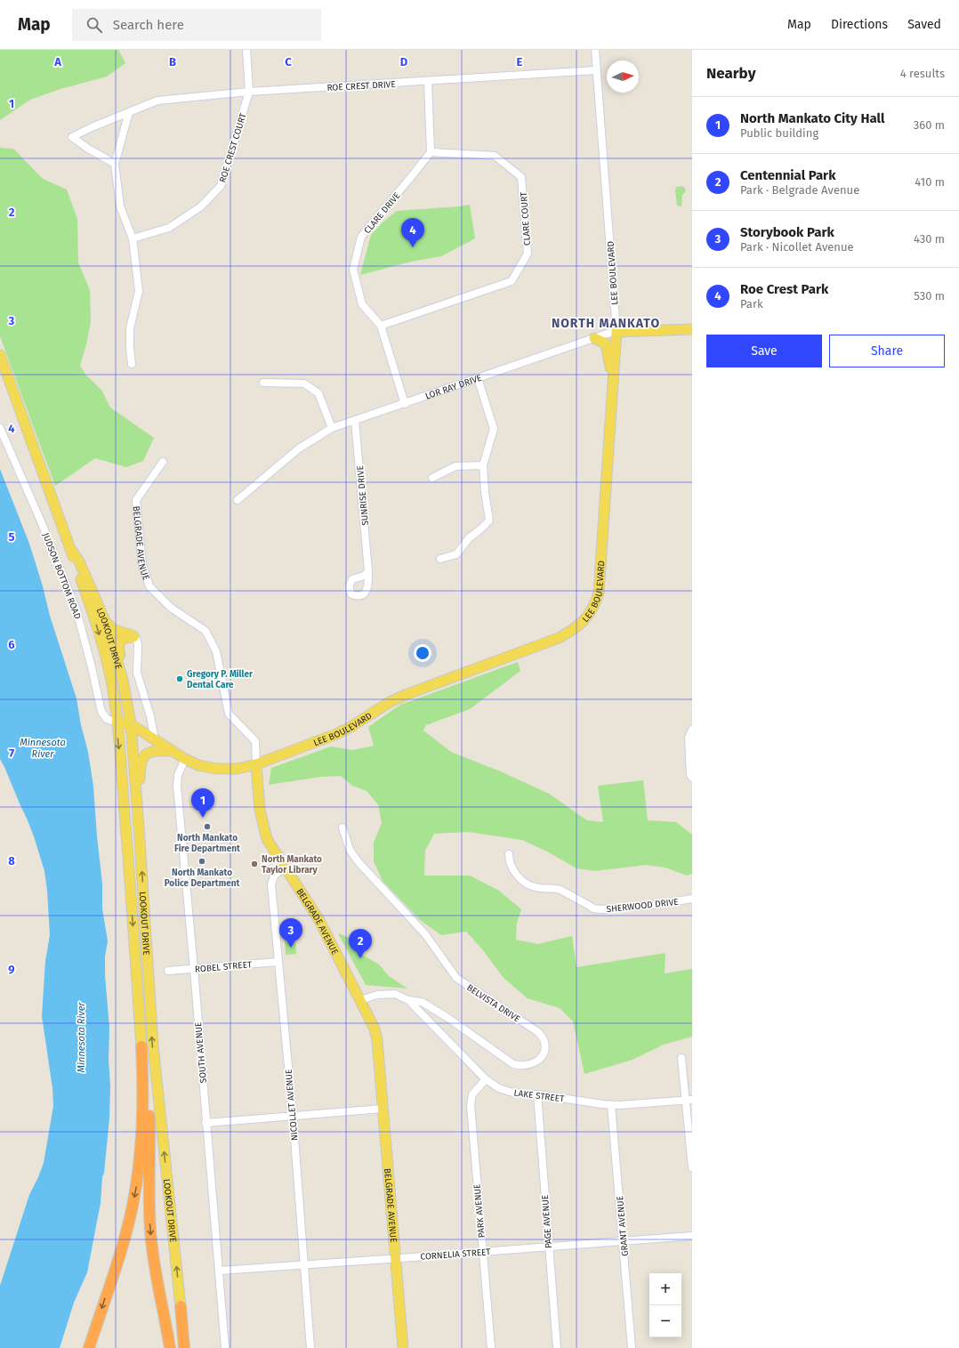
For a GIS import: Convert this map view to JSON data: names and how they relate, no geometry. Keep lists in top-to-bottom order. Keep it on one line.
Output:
{"streets":{"main road":["LEE BOULEVARD","LOR RAY DRIVE","BELGRADE AVENUE","LOOKOUT DRIVE"],"street":["ROE CREST DRIVE","ROE CREST COURT","CLARE DRIVE","CLARE COURT","SUNRISE DRIVE","JUDSON BOTTOM ROAD","SHERWOOD DRIVE","ROBEL STREET","BELVISTA DRIVE","SOUTH AVENUE","LAKE STREET","NICOLLET AVENUE","PARK AVENUE","PAGE AVENUE","GRANT AVENUE","CORNELIA STREET"]},"crossings":[["ROE CREST DRIVE","ROE CREST COURT"],["ROE CREST DRIVE","LEE BOULEVARD"],["CLARE DRIVE","CLARE COURT"],["CLARE DRIVE","LOR RAY DRIVE"],["LEE BOULEVARD","LOR RAY DRIVE"],["LEE BOULEVARD","BELGRADE AVENUE"],["LEE BOULEVARD","JUDSON BOTTOM ROAD"],["LEE BOULEVARD","LOOKOUT DRIVE"],["LEE BOULEVARD","SOUTH AVENUE"],["LOR RAY DRIVE","SUNRISE DRIVE"],["BELGRADE AVENUE","LAKE STREET"],["BELGRADE AVENUE","NICOLLET AVENUE"],["BELGRADE AVENUE","CORNELIA STREET"],["JUDSON BOTTOM ROAD","LOOKOUT DRIVE"],["ROBEL STREET","SOUTH AVENUE"],["ROBEL STREET","NICOLLET AVENUE"],["BELVISTA DRIVE","LAKE STREET"],["SOUTH AVENUE","CORNELIA STREET"],["LAKE STREET","PARK AVENUE"],["LAKE STREET","PAGE AVENUE"],["LAKE STREET","GRANT AVENUE"],["NICOLLET AVENUE","CORNELIA STREET"],["PARK AVENUE","CORNELIA STREET"],["PAGE AVENUE","CORNELIA STREET"],["GRANT AVENUE","CORNELIA STREET"]],"districts":["NORTH MANKATO"],"water":["Minnesota River"],"places":["Gregory P. Miller Dental Care","North Mankato Fire Department","North Mankato Police Department","North Mankato Taylor Library"],"north":"right","page":{"header":"Map","search":"Search here","nav":["Map","Directions","Saved"],"heading":["Nearby","4 results"],"list":[{"mark":"1","name":"North Mankato City Hall","note":"Public building","value":"360 m"},{"mark":"2","name":"Centennial Park","note":"Park · Belgrade Avenue","value":"410 m"},{"mark":"3","name":"Storybook Park","note":"Park · Nicollet Avenue","value":"430 m"},{"mark":"4","name":"Roe Crest Park","note":"Park","value":"530 m"}],"pins":["4","1","3","2"],"buttons":["Save","Share"],"map_buttons":["+","−"]},"grid":{"columns":["A","B","C","D","E"],"rows":["1","2","3","4","5","6","7","8","9"]}}
